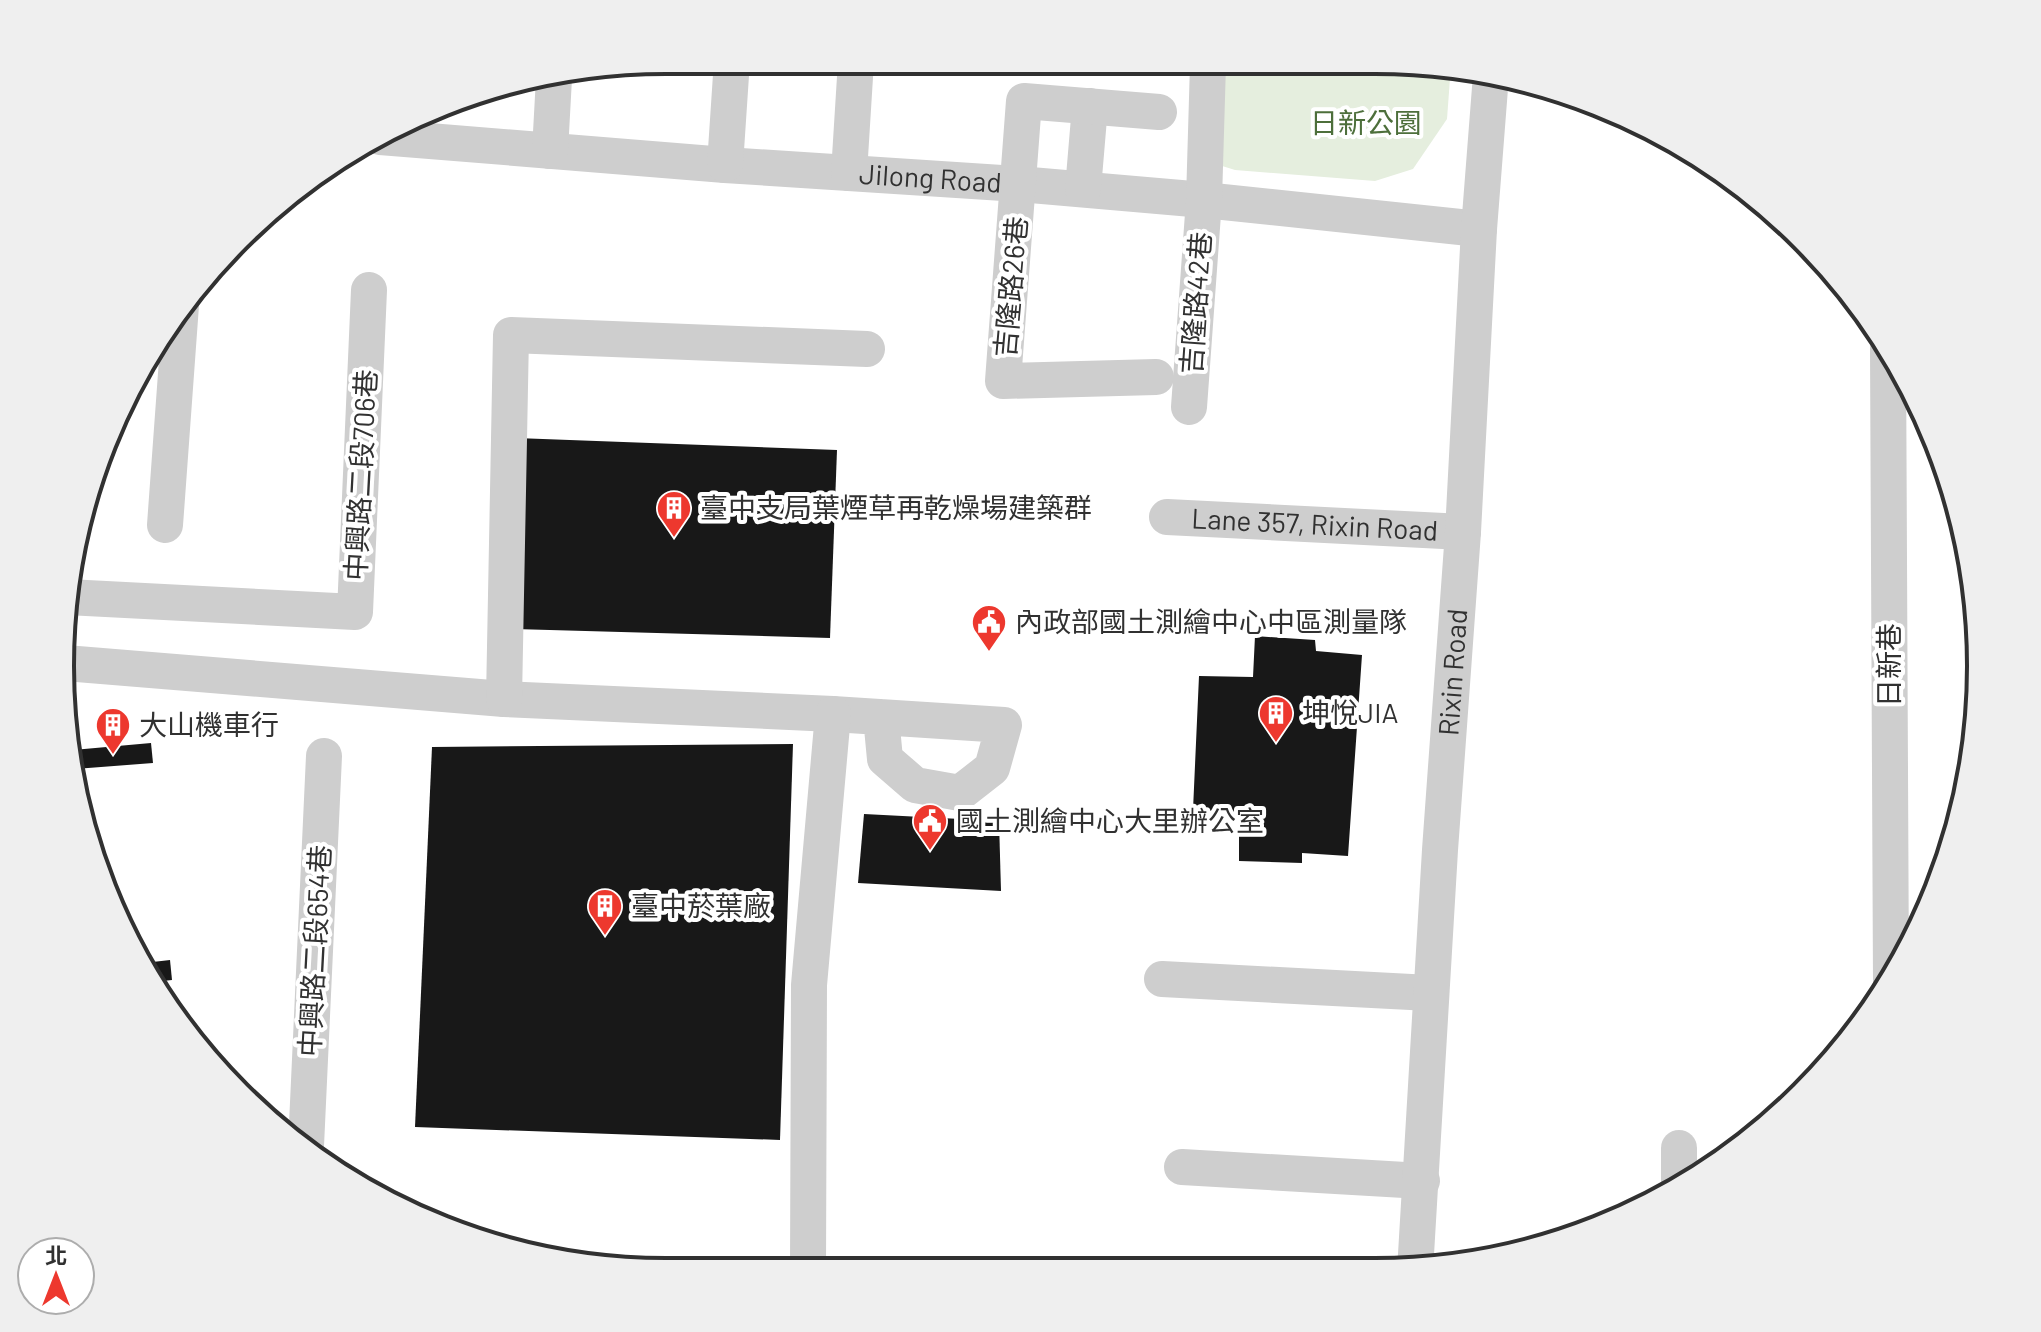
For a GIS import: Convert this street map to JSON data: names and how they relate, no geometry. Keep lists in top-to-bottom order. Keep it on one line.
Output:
{"streets":{"street":["Jilong Road","吉隆路26巷","吉隆路42巷","中興路二段706巷","Lane 357, Rixin Road","日新巷","Rixin Road","中興路二段654巷"]},"crossings":[["Jilong Road","吉隆路26巷"],["Jilong Road","吉隆路42巷"],["Jilong Road","Rixin Road"],["Lane 357, Rixin Road","Rixin Road"]],"parks":["日新公園"],"places":{"building":["臺中支局葉煙草再乾燥場建築群","坤悅JIA","大山機車行","臺中菸葉廠"],"public building":["內政部國土測繪中心中區測量隊","國土測繪中心大里辦公室"]},"north":"top"}
